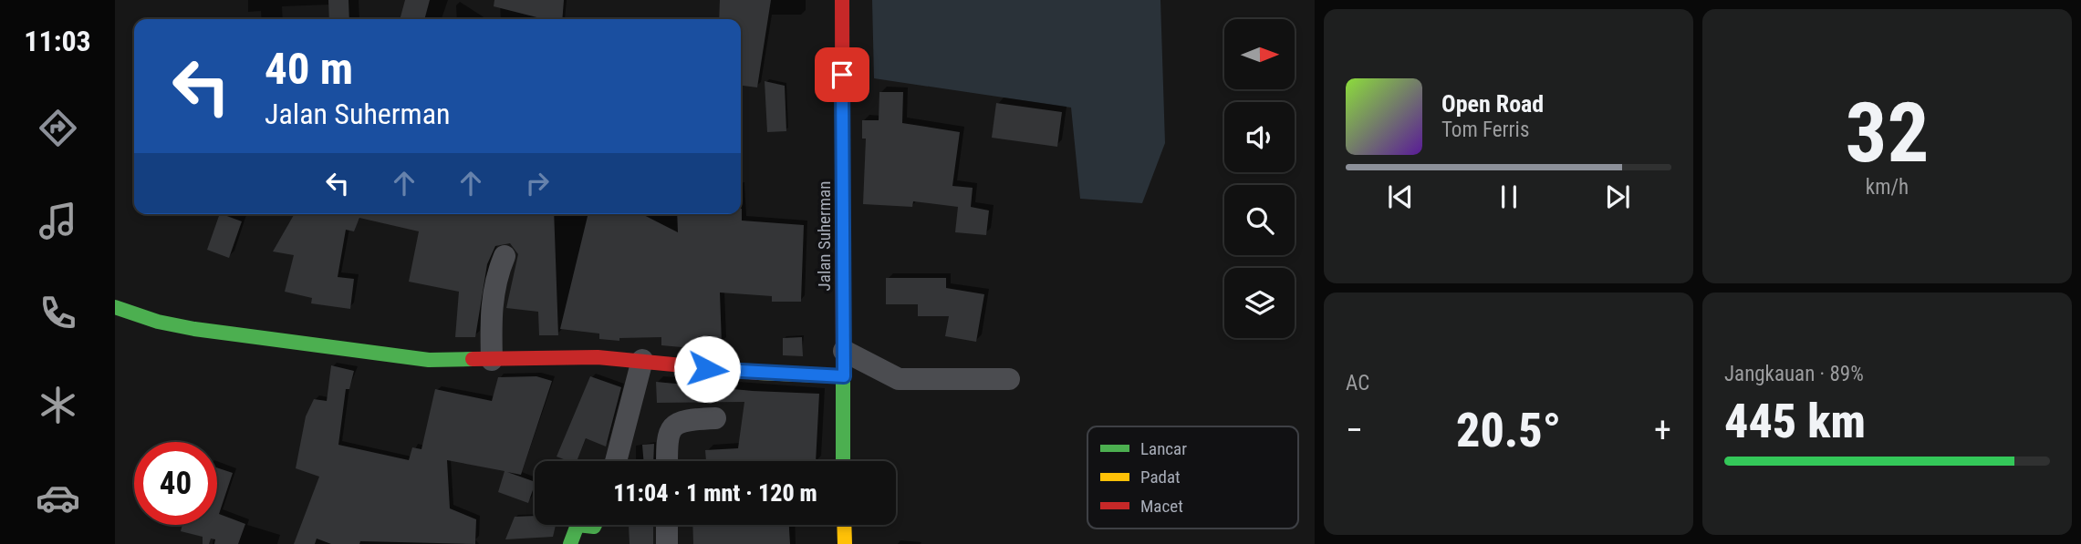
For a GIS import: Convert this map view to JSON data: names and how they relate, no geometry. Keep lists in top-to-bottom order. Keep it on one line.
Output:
{"streets":{"street":["Jalan Suherman"]},"legend":["Lancar","Padat","Macet"],"north":"right","page":{"tabs":"11:03","tile":[["32","km/h"],"AC",["Jangkauan · 89%","445 km"]],"turn":["40 m","Jalan Suherman"],"song":["Open Road","Tom Ferris"],"heat":["−","20.5°","+"],"limit":"40","trip":"11:04 · 1 mnt · 120 m"}}
